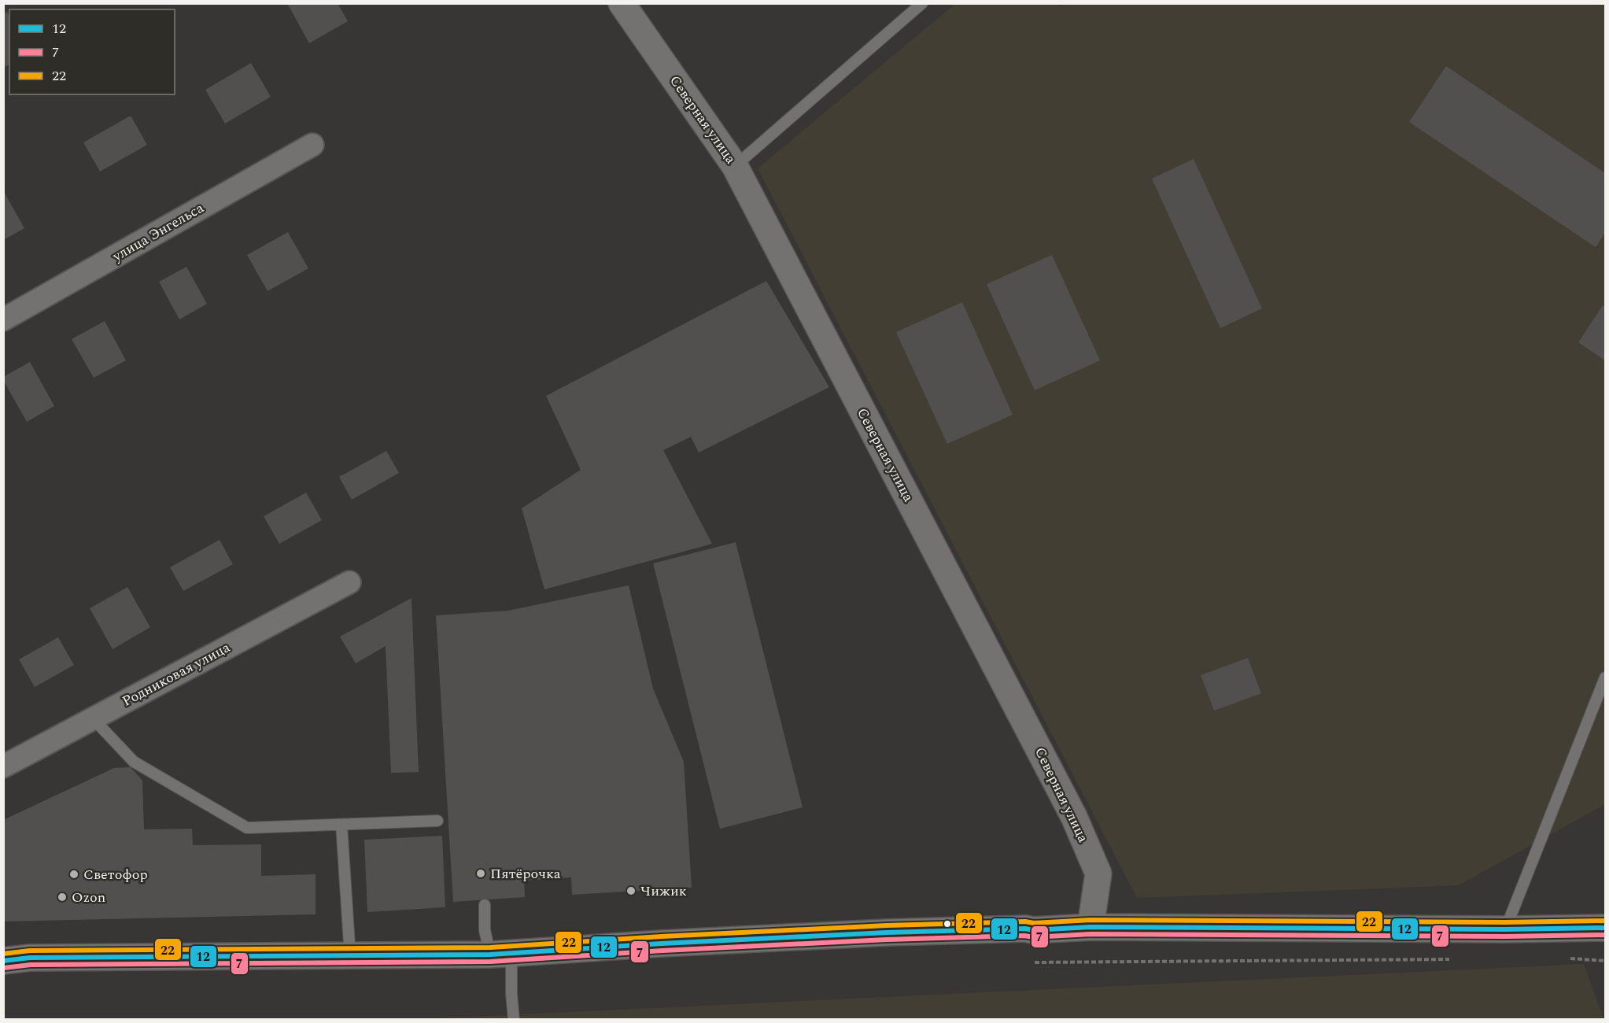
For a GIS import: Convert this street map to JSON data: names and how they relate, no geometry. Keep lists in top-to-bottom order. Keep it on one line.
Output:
{"streets":{"street":["Северная улица","улица Энгельса","Родниковая улица"]},"places":["Пятёрочка","Светофор","Чижик","Ozon"],"lines":["transit line 22","transit line 12","transit line 7"],"legend":["12","7","22"]}
